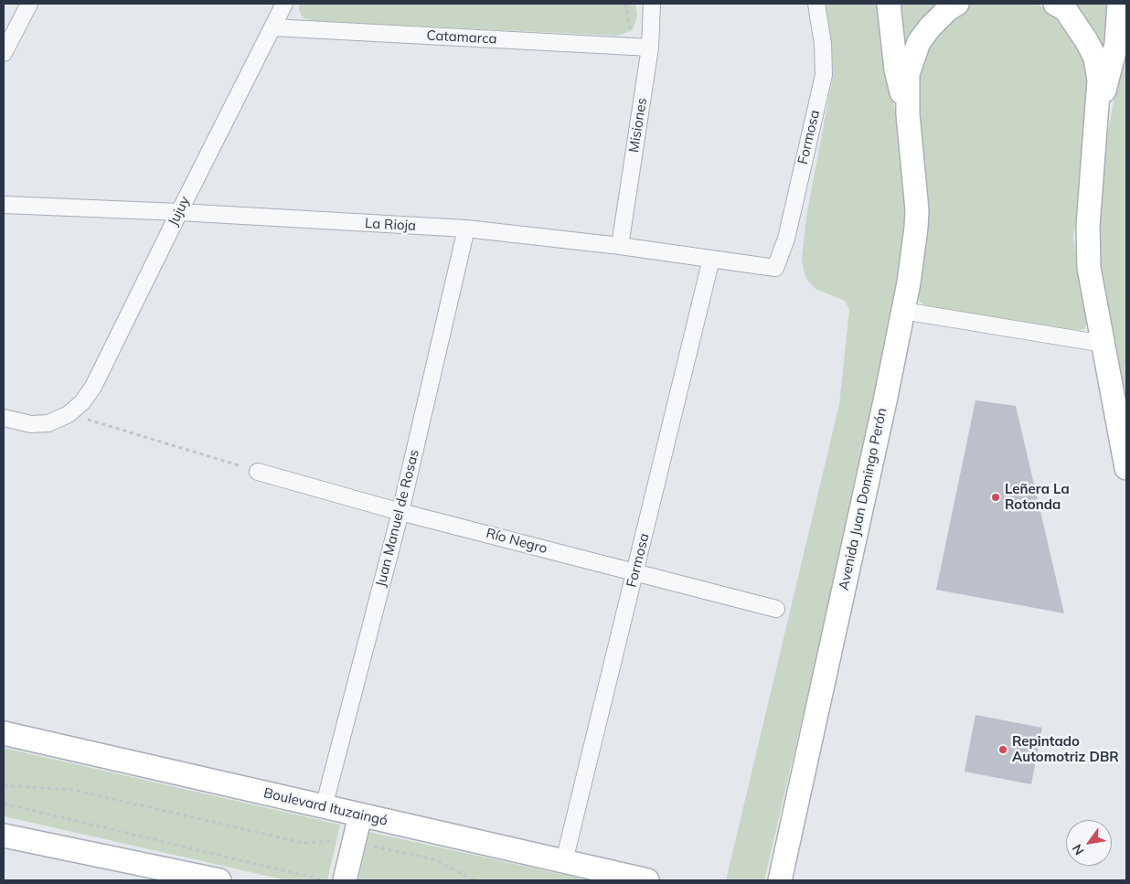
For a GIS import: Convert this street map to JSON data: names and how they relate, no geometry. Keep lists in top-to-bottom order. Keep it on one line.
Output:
{"streets":{"main road":["Avenida Juan Domingo Perón","Boulevard Ituzaingó"],"street":["Catamarca","Misiones","Formosa","Jujuy","La Rioja","Juan Manuel de Rosas","Río Negro"]},"crossings":[["Catamarca","Misiones"],["Catamarca","Jujuy"],["Misiones","La Rioja"],["Formosa","La Rioja"],["Formosa","Río Negro"],["Formosa","Boulevard Ituzaingó"],["Jujuy","La Rioja"],["La Rioja","Juan Manuel de Rosas"],["Juan Manuel de Rosas","Río Negro"],["Juan Manuel de Rosas","Boulevard Ituzaingó"]],"places":["Leñera La Rotonda","Repintado Automotriz DBR"],"north":"bottom left"}
